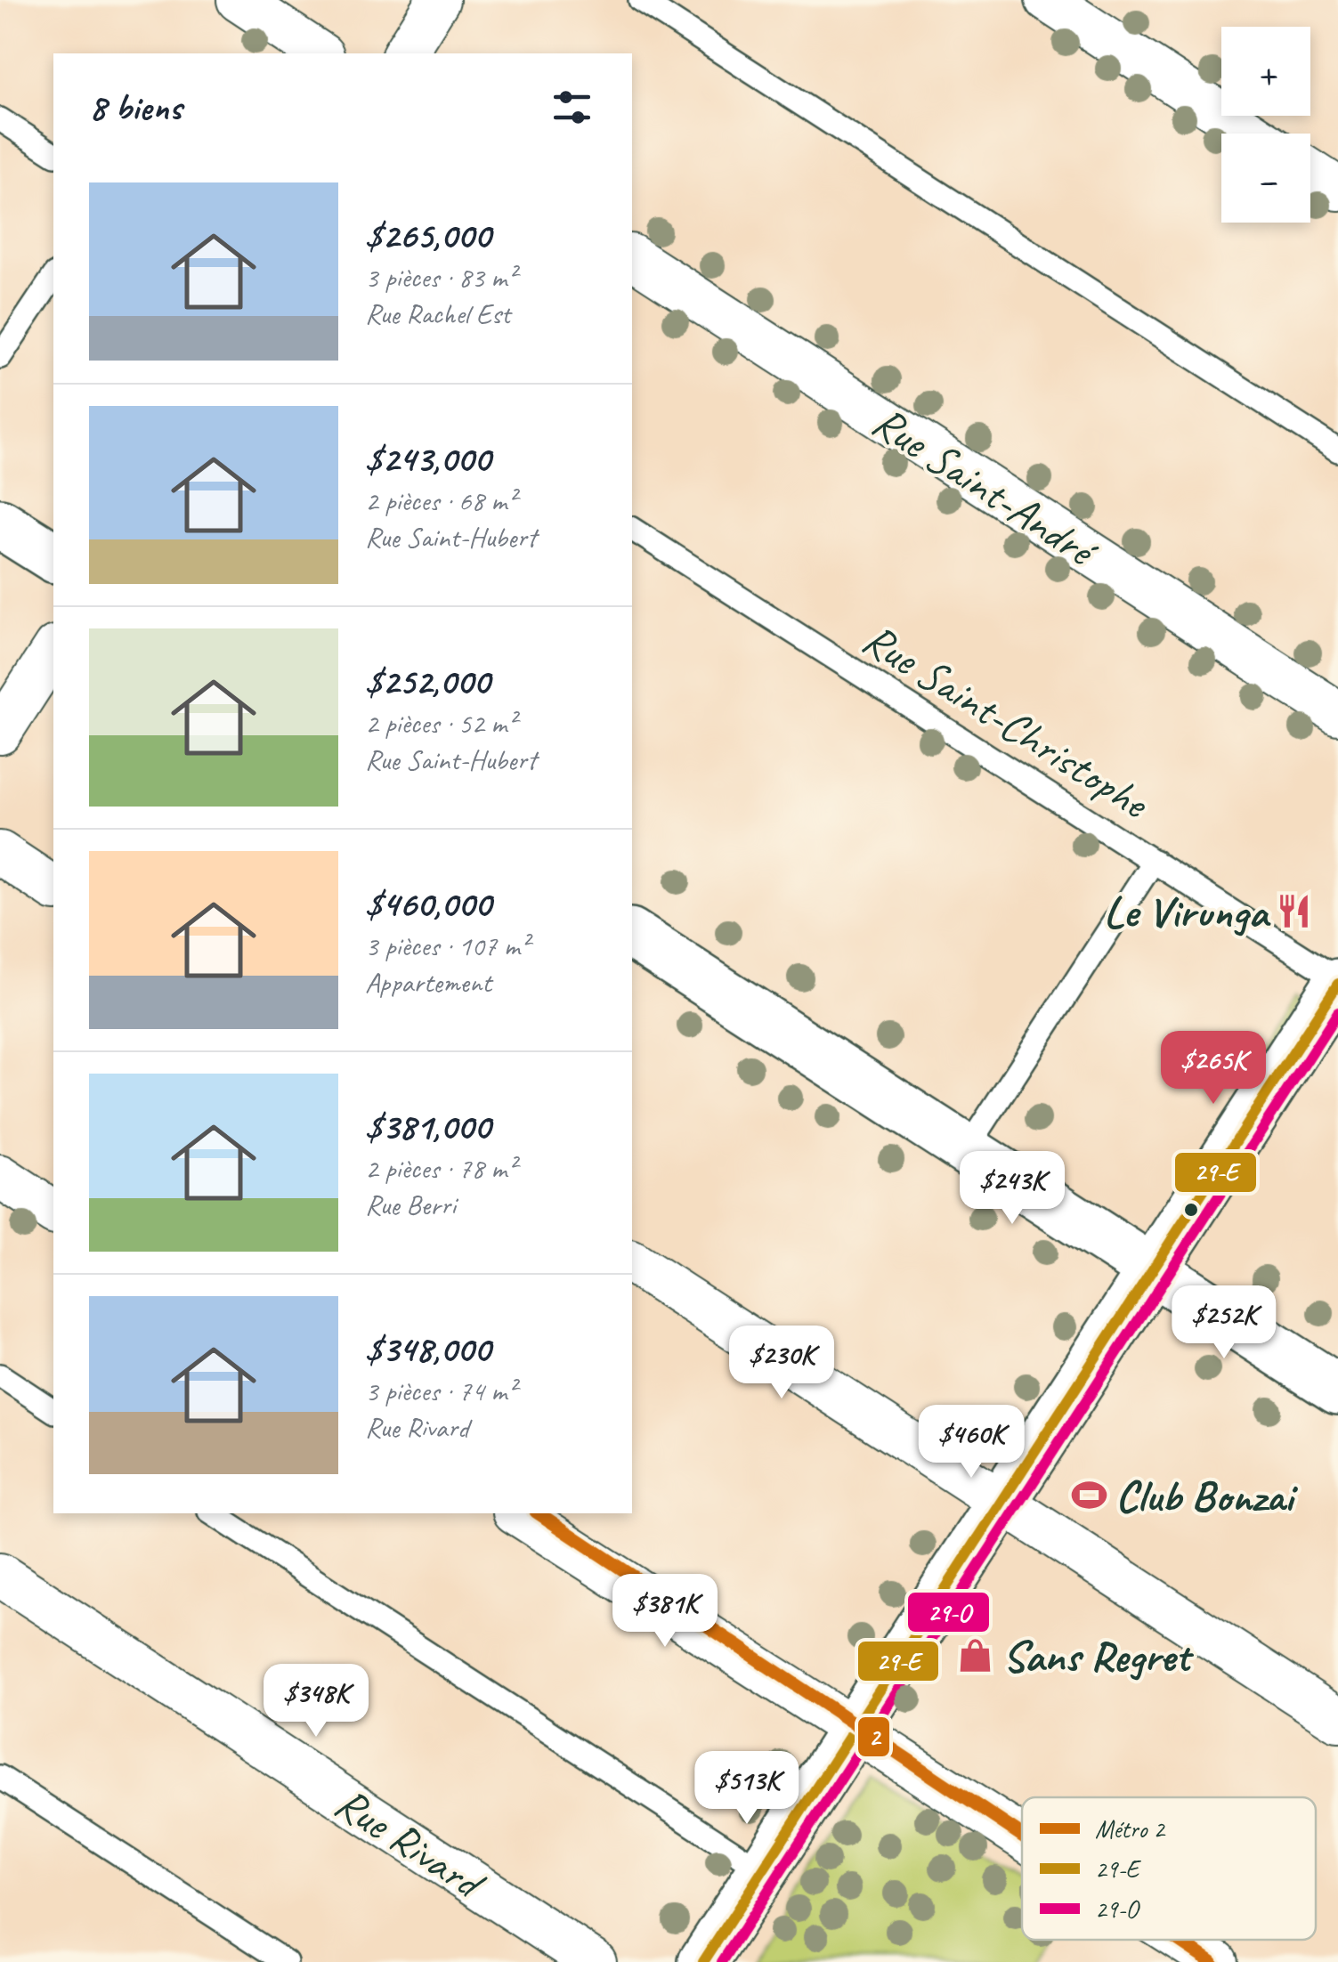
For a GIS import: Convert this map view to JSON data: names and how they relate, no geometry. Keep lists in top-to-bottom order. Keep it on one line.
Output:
{"streets":{"street":["Rue Saint-André","Rue Rivard"],"lane":["Rue Saint-Christophe"]},"places":{"restaurant":["Le Virunga"],"sports":["Club Bonzai"],"shop":["Sans Regret"]},"lines":["transit line 29-E","transit line 29-O","metro line 2"],"legend":["Métro 2","29-E","29-O"],"page":{"map_buttons":["+","−"],"heading":"8 biens","list":[{"name":"$265,000","note":"3 pièces · 83 m² · Rue Rachel Est"},{"name":"$243,000","note":"2 pièces · 68 m² · Rue Saint-Hubert"},{"name":"$252,000","note":"2 pièces · 52 m² · Rue Saint-Hubert"},{"name":"$460,000","note":"3 pièces · 107 m² · Appartement"},{"name":"$381,000","note":"2 pièces · 78 m² · Rue Berri"},{"name":"$348,000","note":"3 pièces · 74 m² · Rue Rivard"}],"price":["$265K","$243K","$252K","$230K","$460K","$381K","$348K","$513K"]}}
